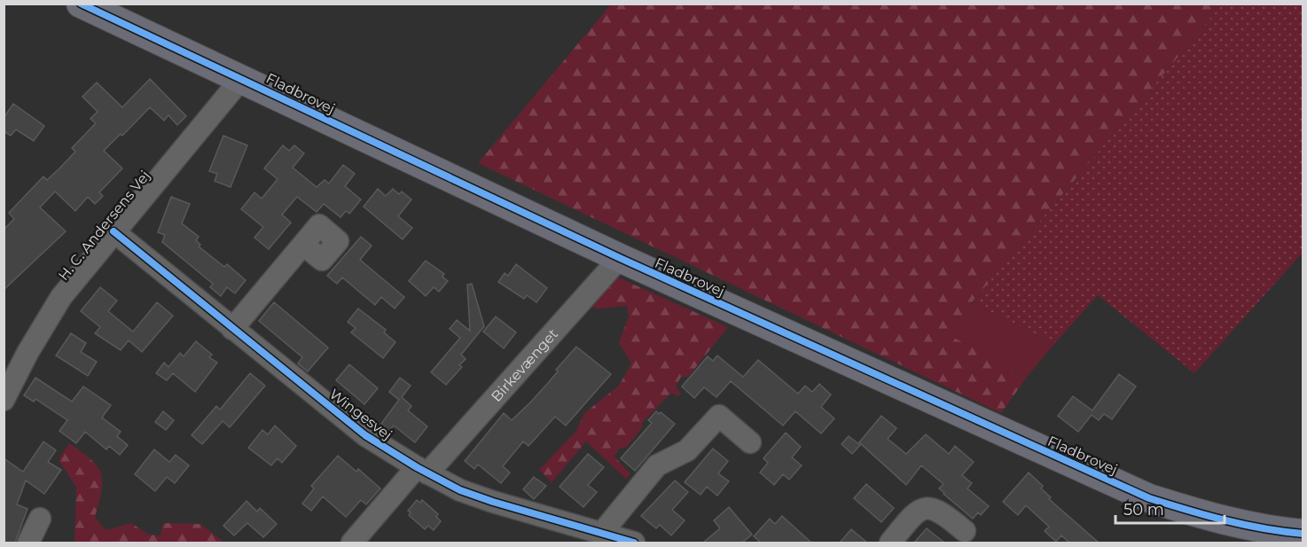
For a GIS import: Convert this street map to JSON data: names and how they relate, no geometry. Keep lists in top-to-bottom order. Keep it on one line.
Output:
{"streets":{"main road":["Fladbrovej"],"street":["H. C. Andersens Vej","Birkevænget","Wingesvej"]},"crossings":[["Fladbrovej","H. C. Andersens Vej"],["Fladbrovej","Birkevænget"],["H. C. Andersens Vej","Wingesvej"],["Birkevænget","Wingesvej"]],"scale_bar":"50 m"}
